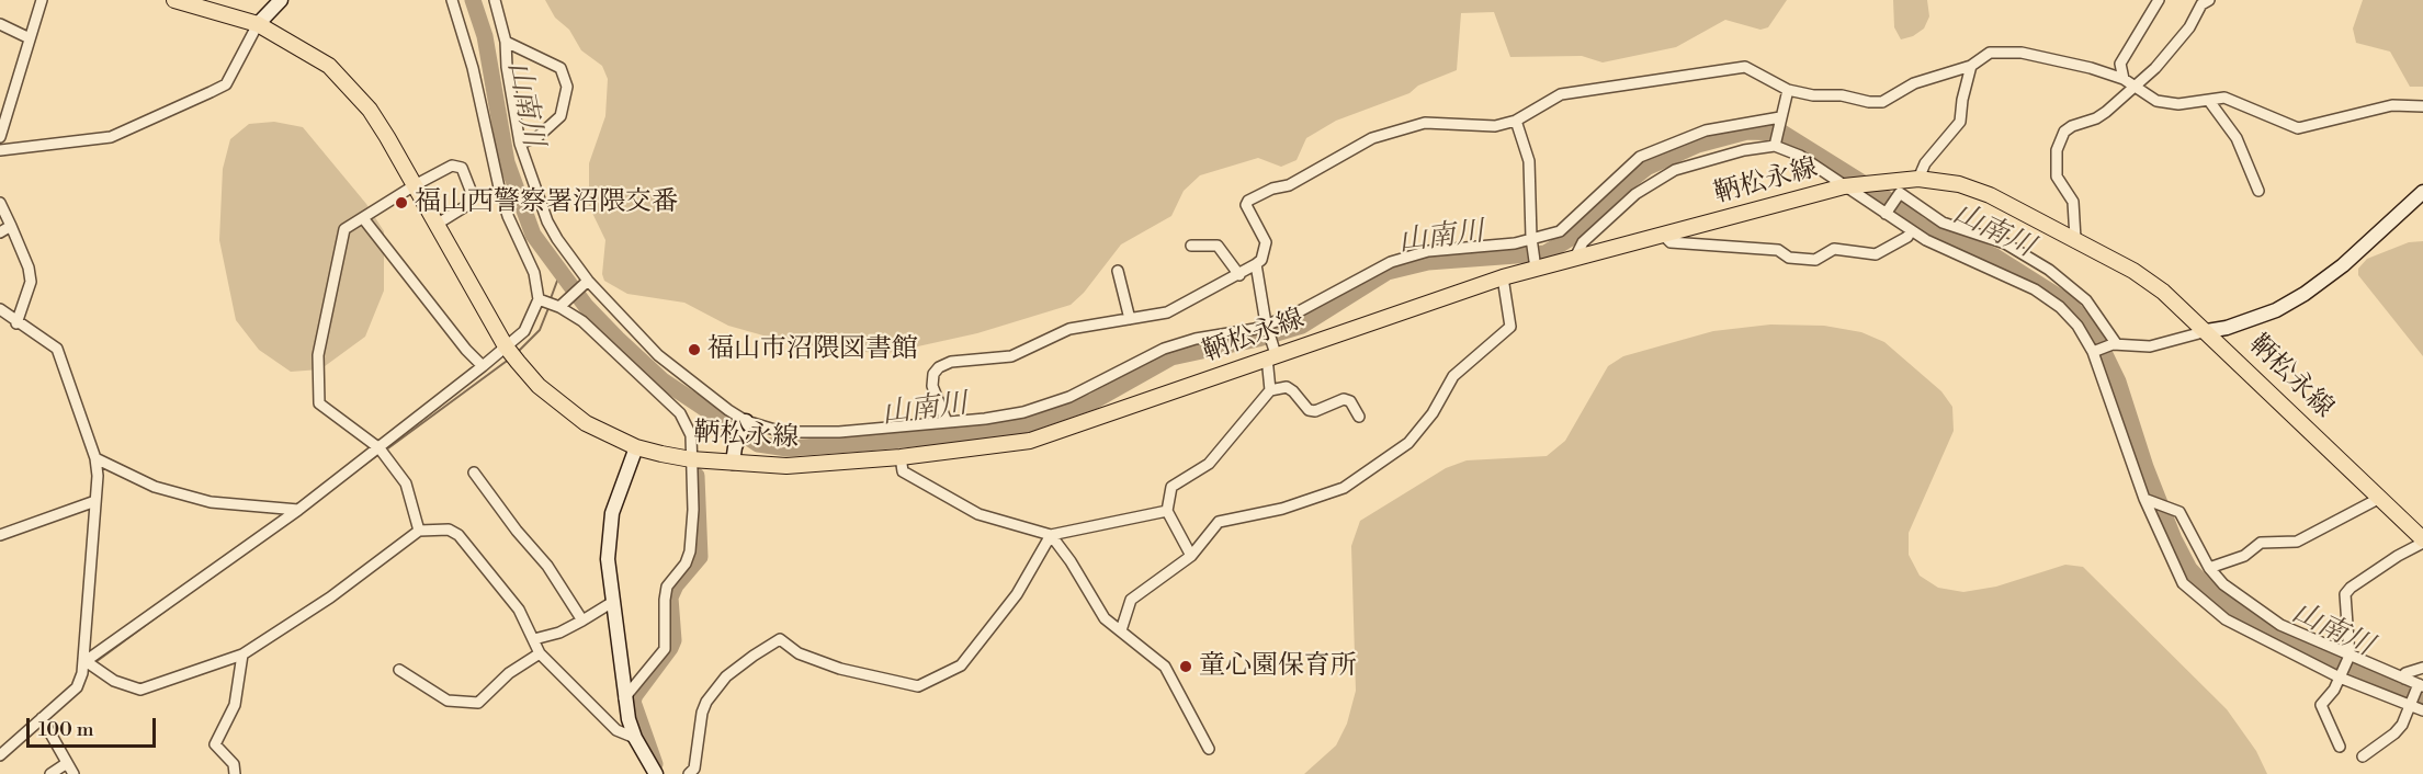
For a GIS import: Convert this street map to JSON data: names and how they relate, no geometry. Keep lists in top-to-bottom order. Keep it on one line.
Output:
{"streets":{"main road":["鞆松永線"]},"water":["山南川"],"places":["福山西警察署沼隈交番","福山市沼隈図書館","童心園保育所"],"scale_bar":"100 m"}
